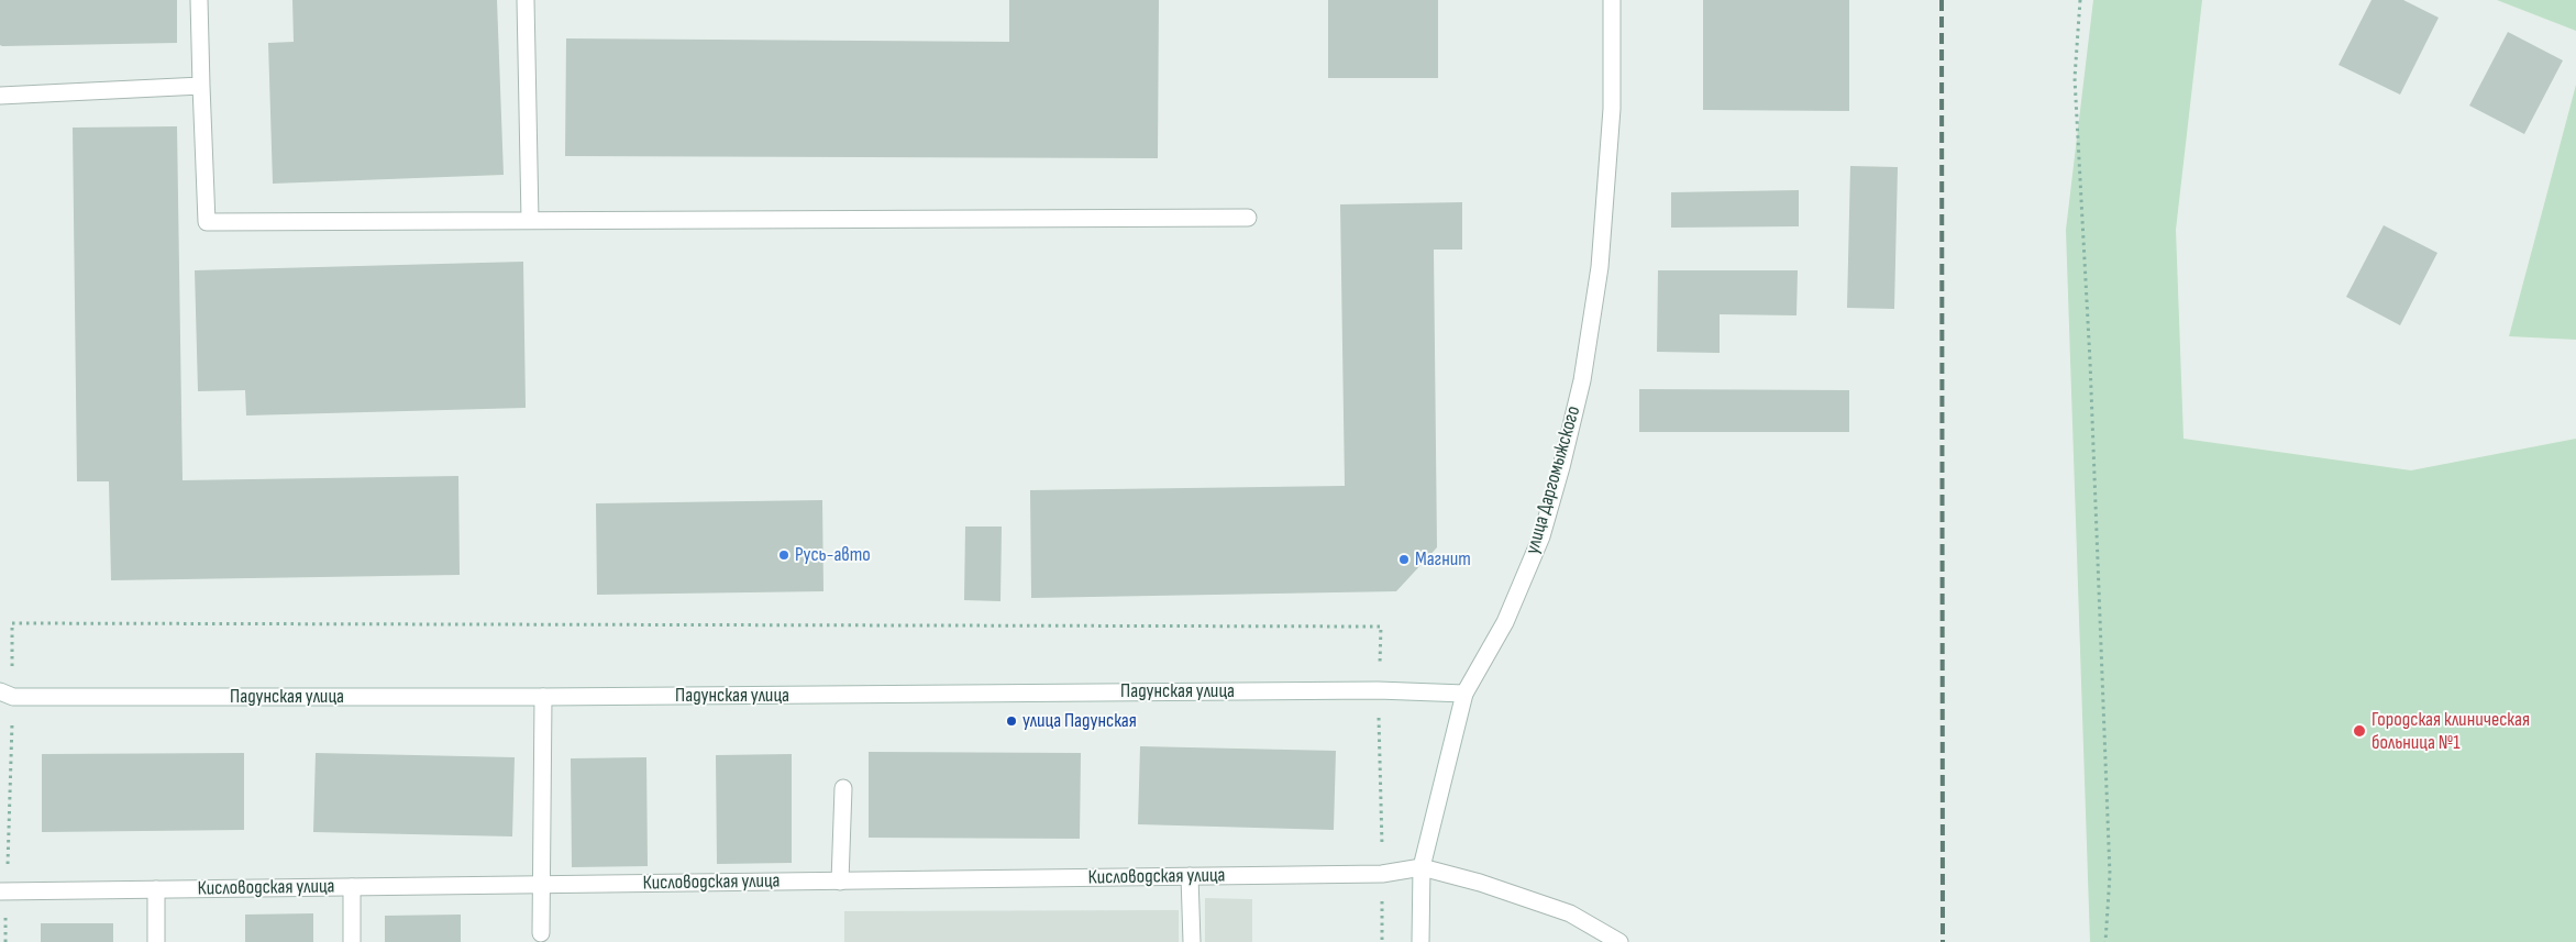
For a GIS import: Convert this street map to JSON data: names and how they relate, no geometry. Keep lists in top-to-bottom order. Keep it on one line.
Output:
{"streets":{"street":["улица Даргомыжского","Падунская улица","Кисловодская улица"]},"crossings":[["улица Даргомыжского","Падунская улица"],["улица Даргомыжского","Кисловодская улица"]],"places":["Русь-авто","Магнит","улица Падунская","Городская клиническая больница №1"]}
